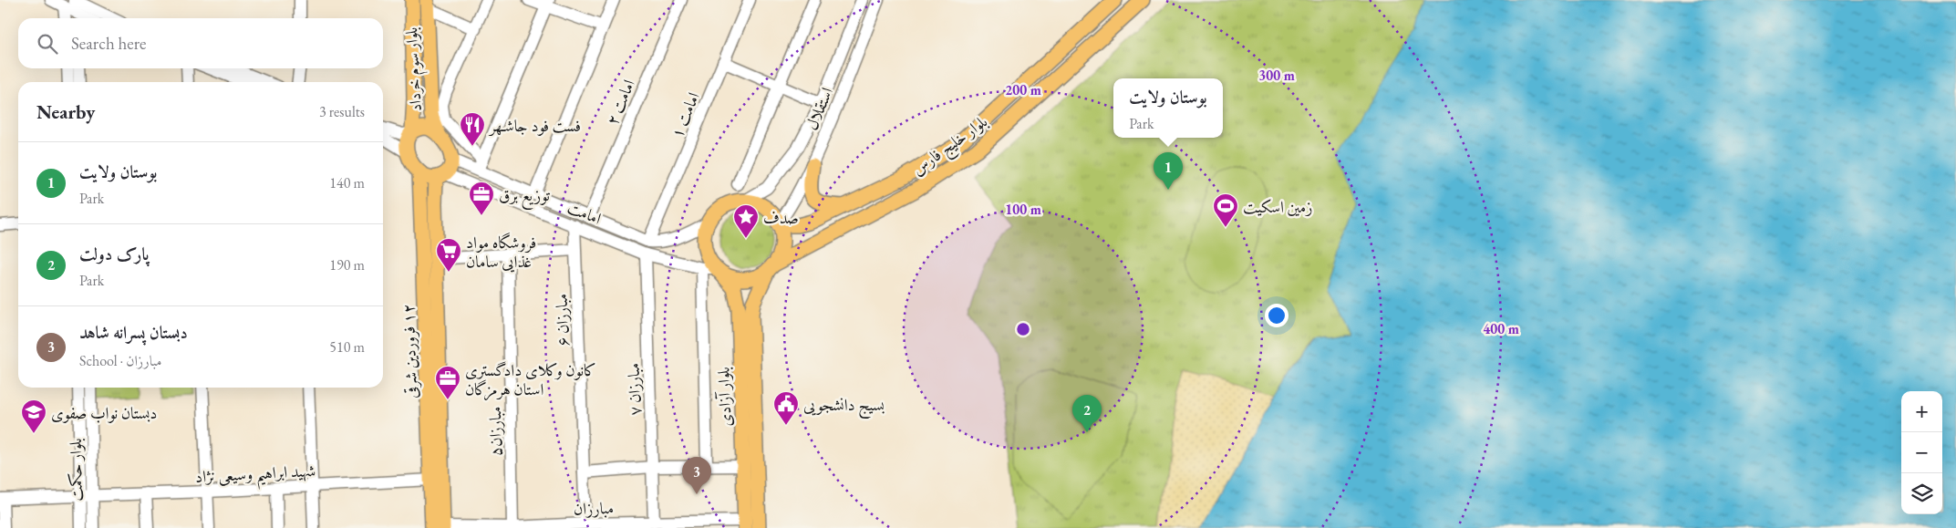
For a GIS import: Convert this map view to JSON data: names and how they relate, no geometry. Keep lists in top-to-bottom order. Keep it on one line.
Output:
{"streets":{"main road":["بلوار سوم خرداد","بلوار خلیج فارس","١٢ فروردین شرقی","بلوار آزادی"],"street":["امامت ۲","استقلال","امامت ۱","امامت","مبارزان ۶","مبارزان ۷","مبارزان۵","بلوار حکمت","شهید ابراهیم وسیعی نژاد","مبارزان"]},"crossings":[["بلوار سوم خرداد","امامت"],["بلوار سوم خرداد","١٢ فروردین شرقی"],["امامت ۲","امامت"],["استقلال","بلوار خلیج فارس"],["استقلال","امامت"],["استقلال","بلوار آزادی"],["امامت ۱","امامت"],["بلوار خلیج فارس","امامت"],["بلوار خلیج فارس","بلوار آزادی"],["امامت","مبارزان ۶"],["امامت","١٢ فروردین شرقی"],["امامت","مبارزان ۷"],["امامت","بلوار آزادی"],["مبارزان ۶","مبارزان"],["١٢ فروردین شرقی","شهید ابراهیم وسیعی نژاد"],["١٢ فروردین شرقی","مبارزان"],["مبارزان ۷","مبارزان"],["بلوار آزادی","مبارزان"],["مبارزان۵","مبارزان"],["بلوار حکمت","شهید ابراهیم وسیعی نژاد"]],"places":{"restaurant":["فست فود جاشـهر"],"office":["توزیع برق","کانون وکلای دادگستری استان هرمزگان"],"sports":["زمین اسکیت"],"place":["صدف"],"supermarket":["فروشگاه مواد غذایی سامان"],"public building":["بسیج دانشجویی"],"school or university":["دبستان نواب صفوی"]},"page":{"search":"Search here","popup":["بوستان ولایت","Park"],"heading":["Nearby","3 results"],"list":[{"mark":"1","name":"بوستان ولایت","note":"Park","value":"140 m"},{"mark":"2","name":"پارک دولت","note":"Park","value":"190 m"},{"mark":"3","name":"دبستان پسرانه شاهد","note":"School · مبارزان","value":"510 m"}],"pins":["1","2","3"],"map_buttons":["+","−"]},"rings":["300 m","200 m","100 m","400 m"]}
